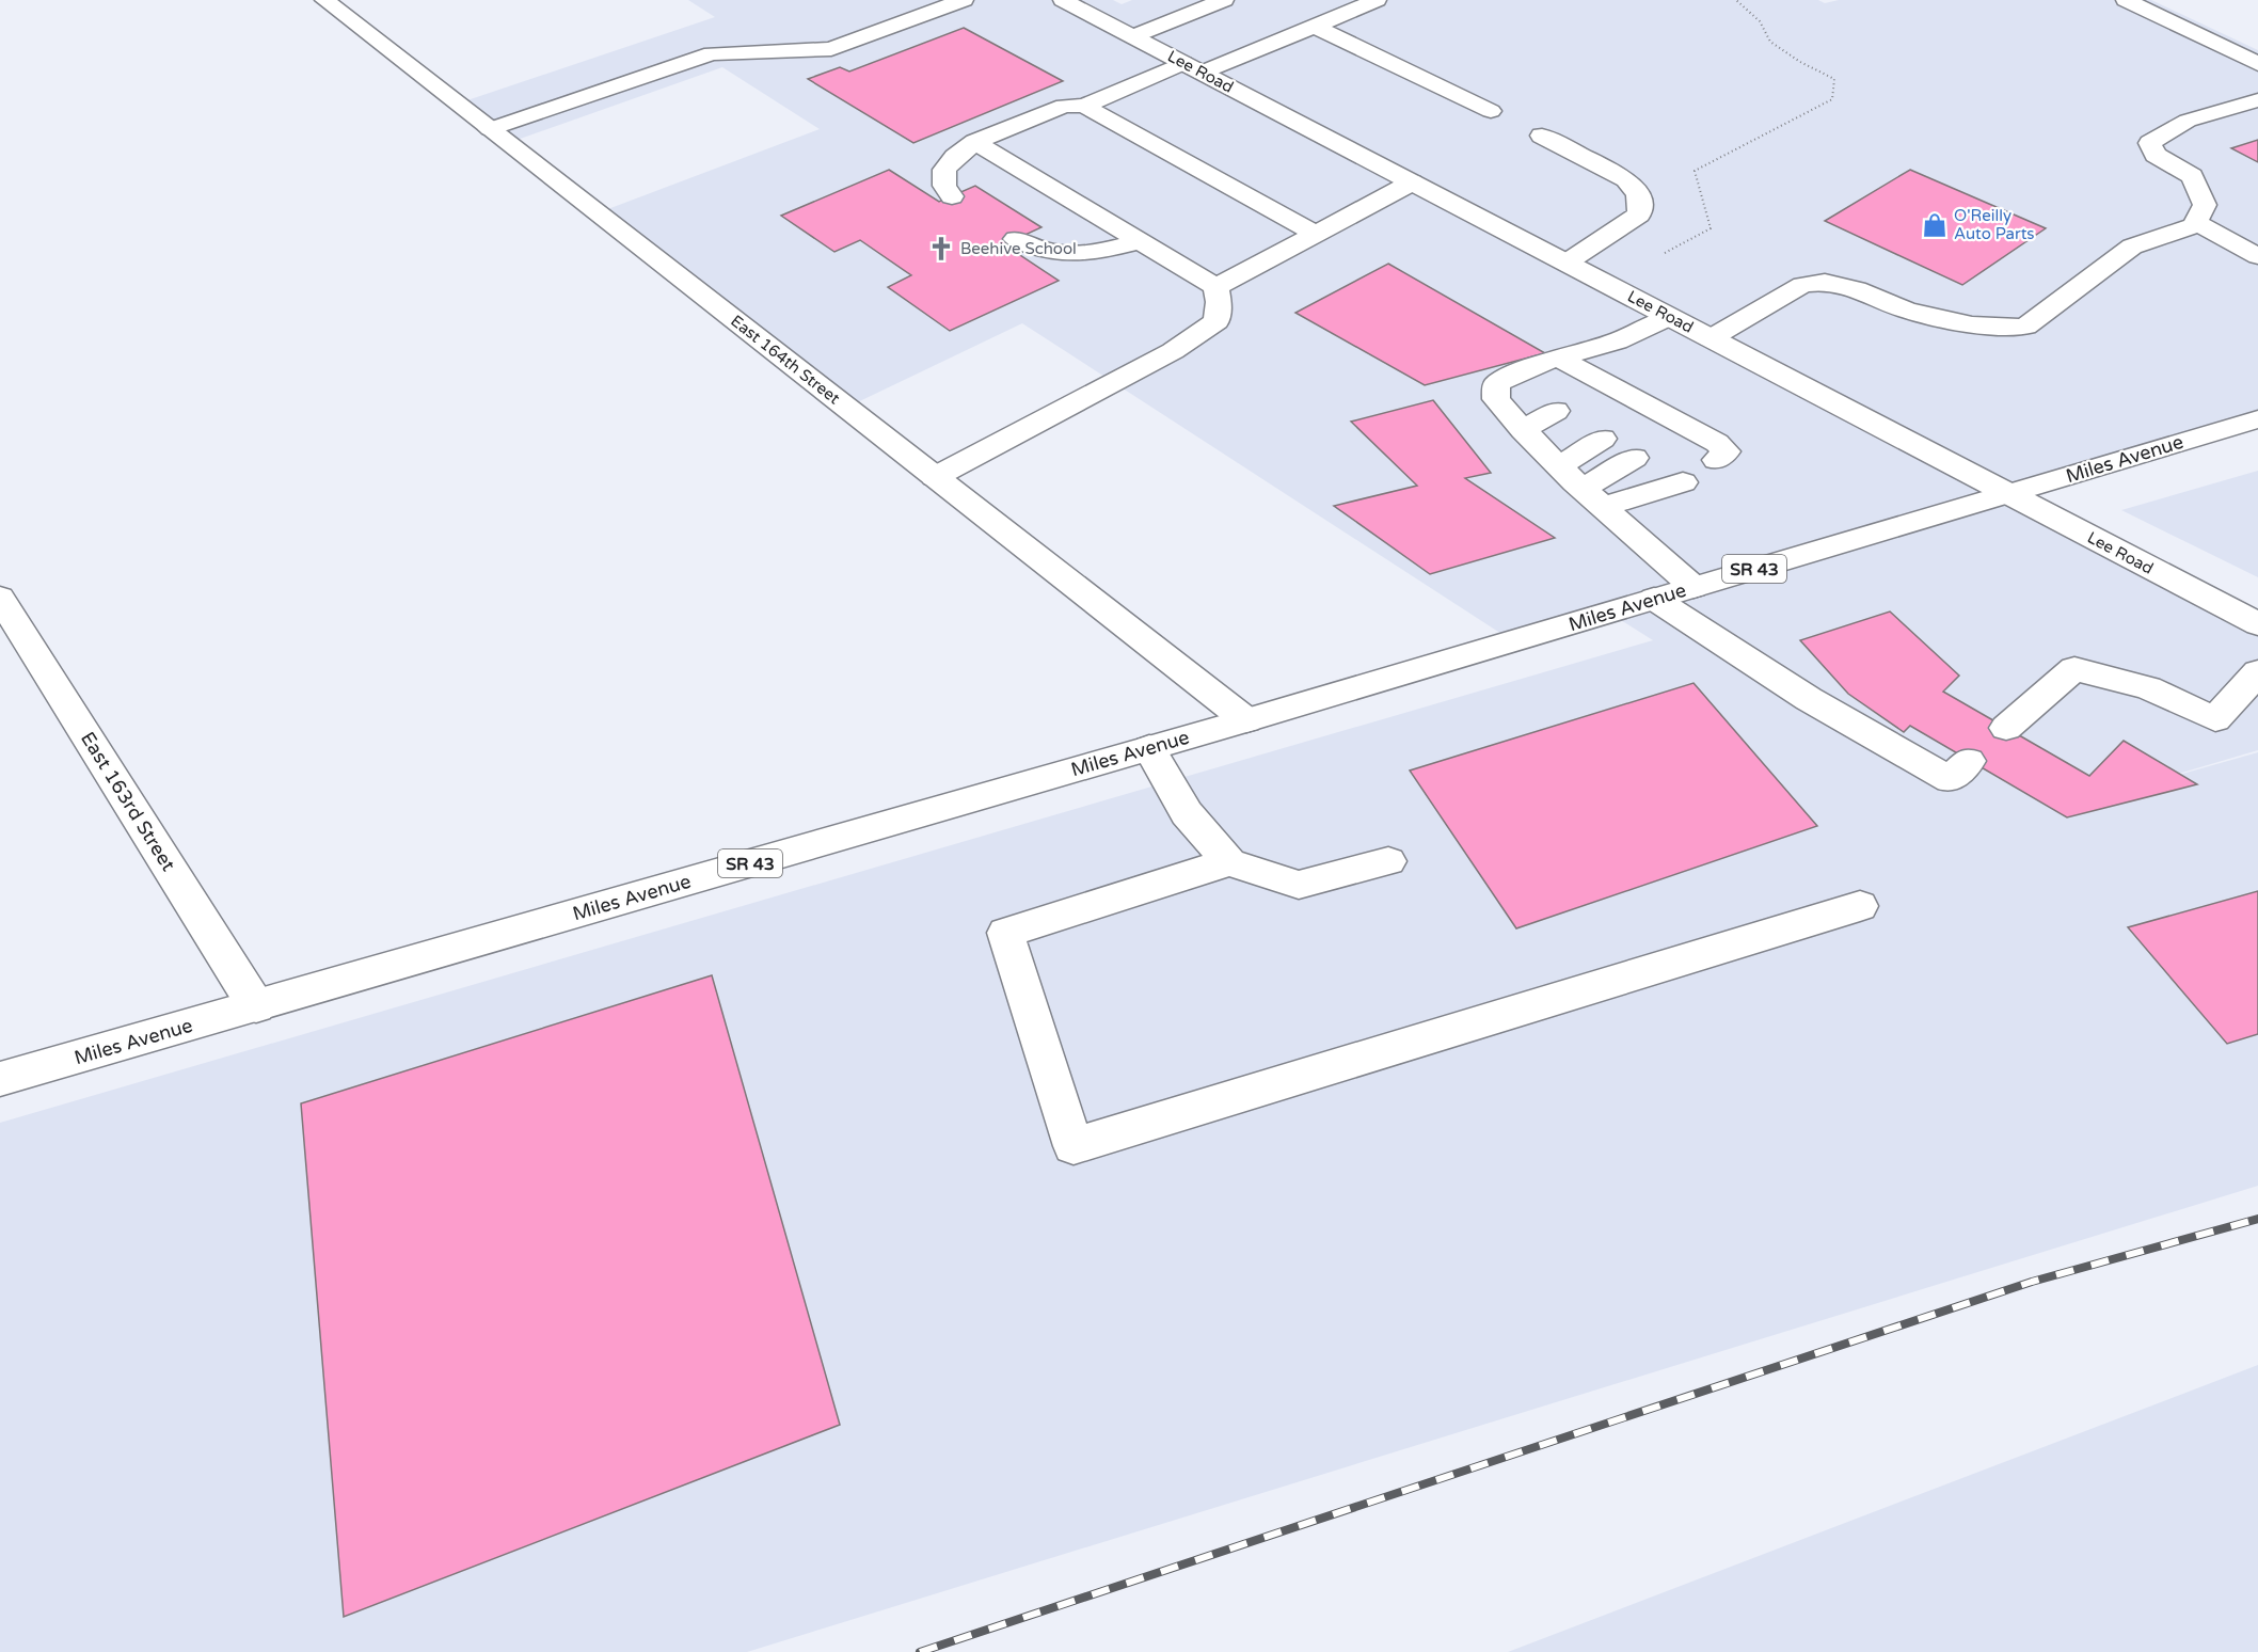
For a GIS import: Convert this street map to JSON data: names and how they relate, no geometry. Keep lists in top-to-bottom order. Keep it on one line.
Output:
{"streets":{"main road":["Lee Road","East 164th Street","Miles Avenue","SR 43","East 163rd Street"]},"crossings":[["Lee Road","Miles Avenue"],["East 164th Street","Miles Avenue"],["Miles Avenue","East 163rd Street"]],"places":{"shop":["O'Reilly Auto Parts"],"church":["Beehive School"]}}
